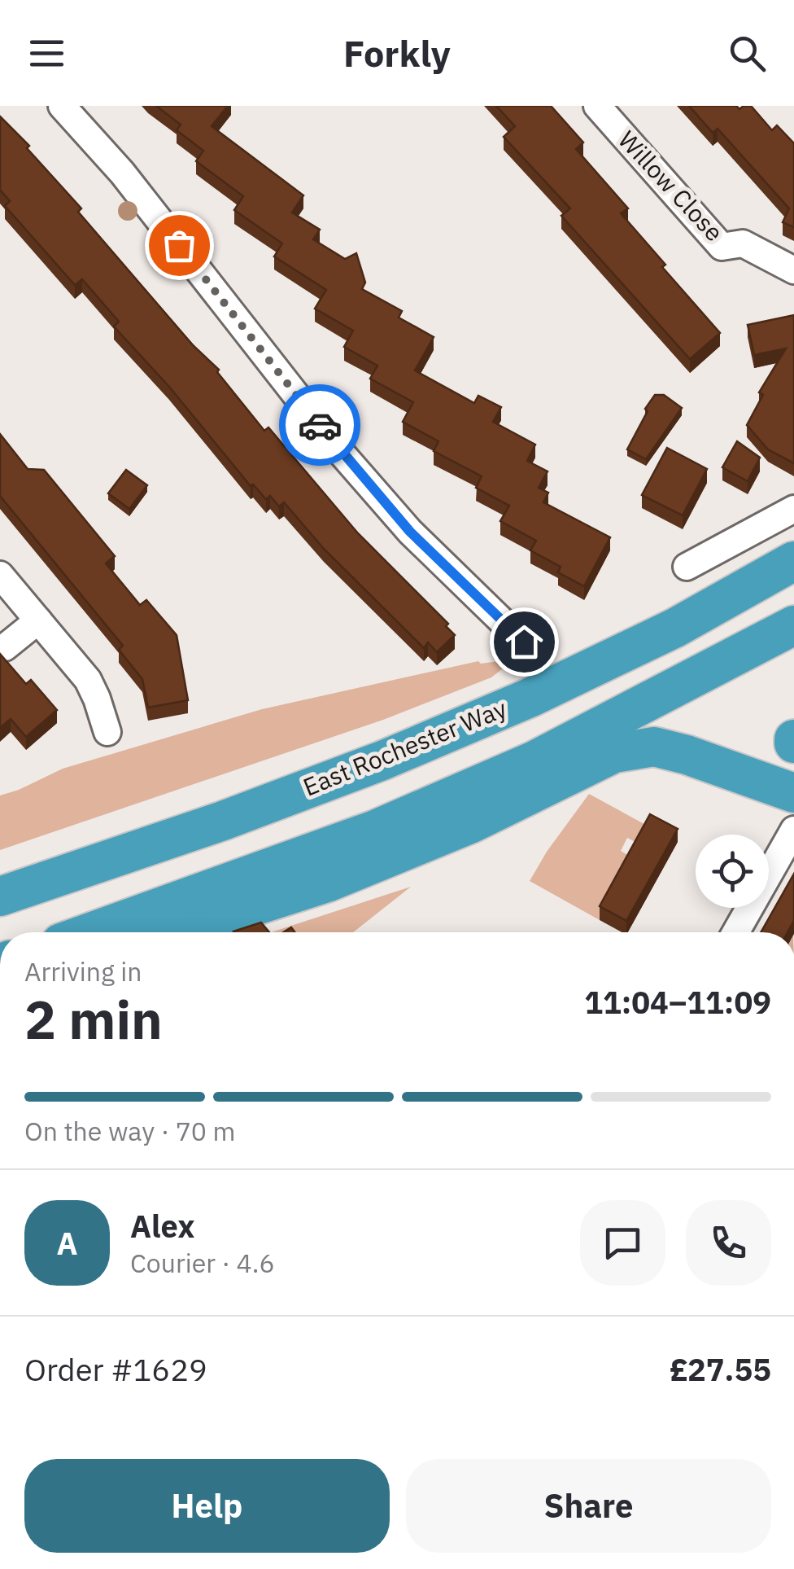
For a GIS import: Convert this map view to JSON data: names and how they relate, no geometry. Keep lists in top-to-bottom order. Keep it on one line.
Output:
{"streets":{"highway":["East Rochester Way"],"street":["Willow Close"]},"page":{"header":"Forkly","heading":["2 min","Arriving in","11:04–11:09"],"panel":["Alex","Courier · 4.6","Order #1629","£27.55"],"bar":"On the way · 70 m","round":"A","buttons":["Help","Share"]}}
